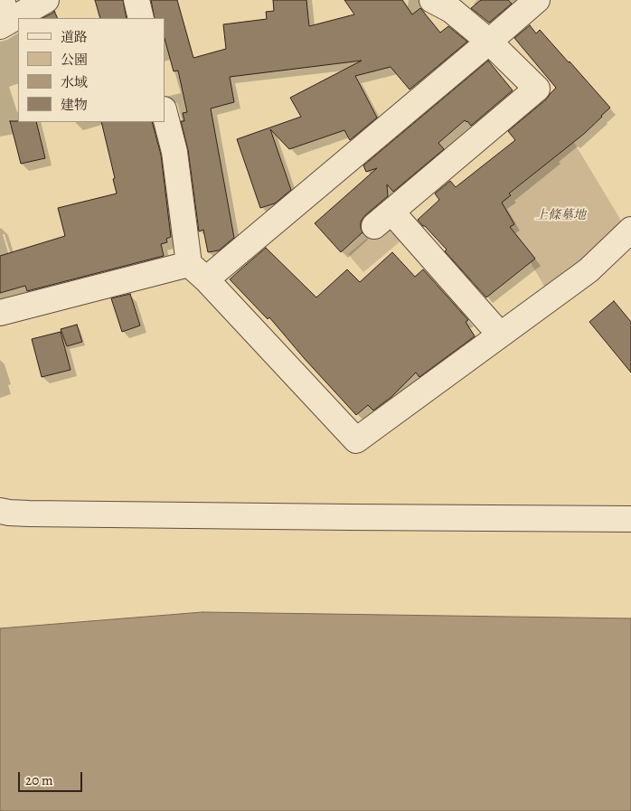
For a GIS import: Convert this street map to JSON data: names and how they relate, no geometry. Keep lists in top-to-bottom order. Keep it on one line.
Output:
{"parks":["上條墓地"],"legend":["道路","公園","水域","建物"],"scale_bar":"20 m"}
